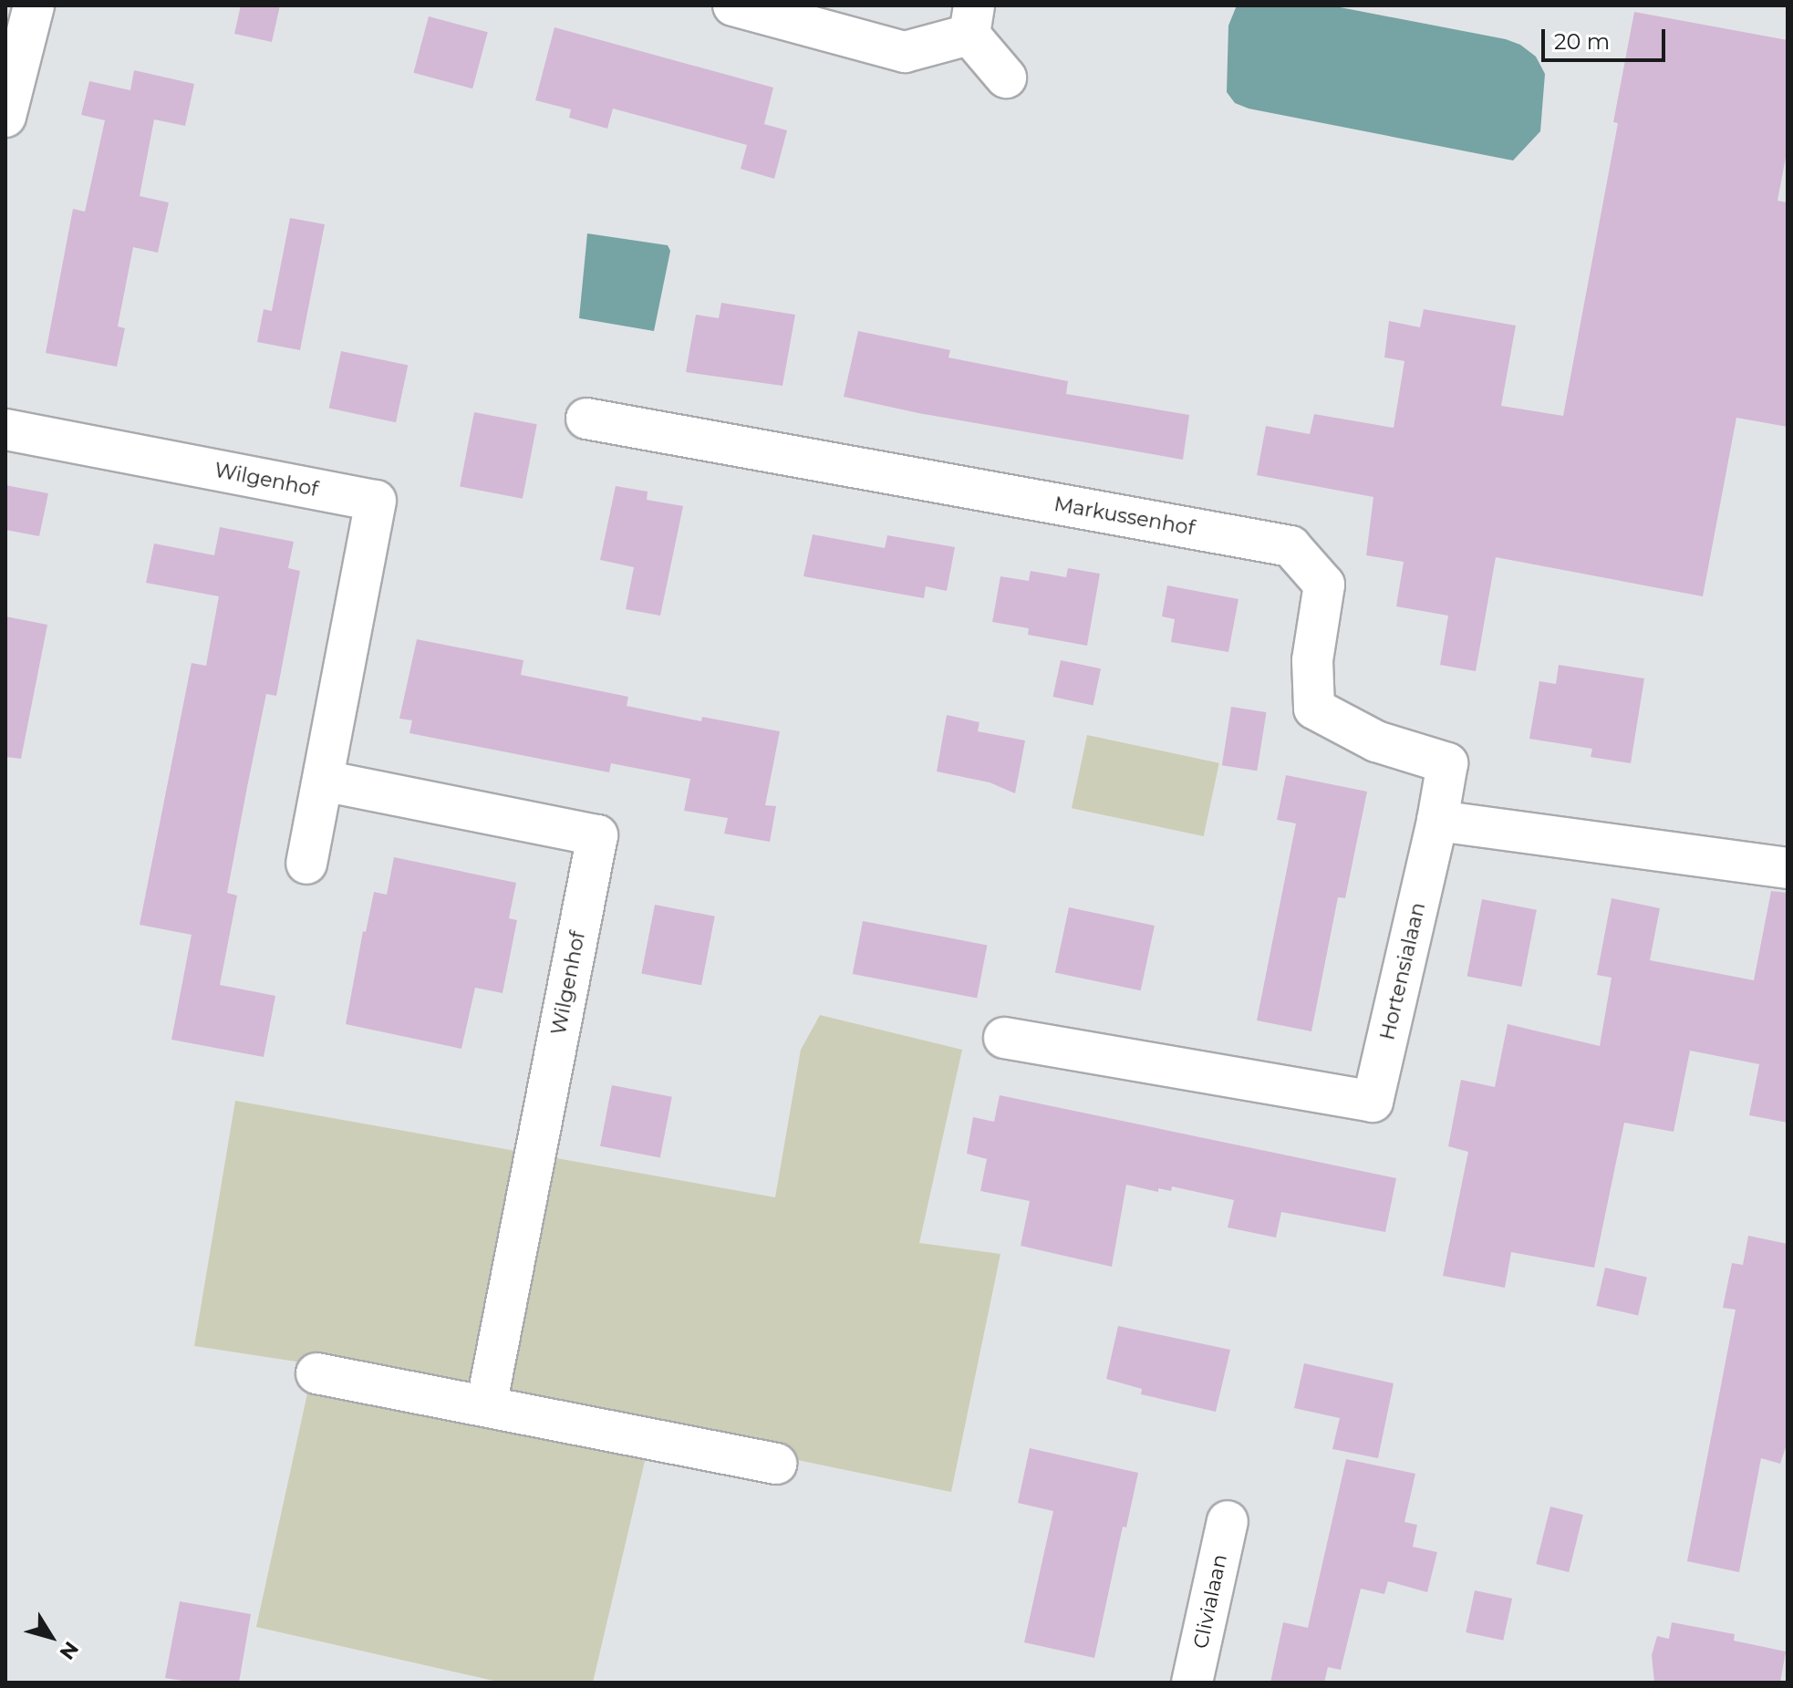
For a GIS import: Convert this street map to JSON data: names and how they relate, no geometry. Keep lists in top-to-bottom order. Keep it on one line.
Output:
{"streets":{"street":["Wilgenhof","Markussenhof","Hortensialaan","Clivialaan"]},"crossings":[["Markussenhof","Hortensialaan"]],"scale_bar":"20 m","north":"bottom right"}
